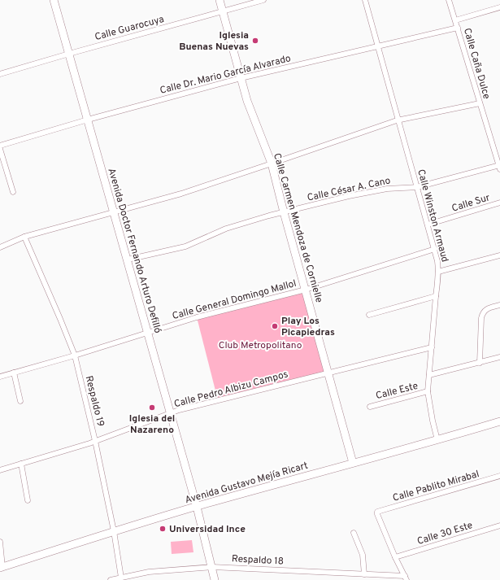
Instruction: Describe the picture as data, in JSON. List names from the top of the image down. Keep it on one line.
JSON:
{"streets":{"street":["Calle Guarocuya","Calle Caña Dulce","Calle Dr. Mario García Alvarado","Calle César A. Cano","Calle Sur","Calle Winston Armaud","Calle Carmen Mendoza de Cornielle","Avenida Doctor Fernando Arturo Defilló","Calle General Domingo Mallol","Calle Pedro Albizu Campos","Calle Este","Respaldo 19","Avenida Gustavo Mejía Ricart","Calle Pablito Mirabal","Calle 30 Este","Respaldo 18"]},"crossings":[["Calle Guarocuya","Calle Carmen Mendoza de Cornielle"],["Calle Guarocuya","Avenida Doctor Fernando Arturo Defilló"],["Calle Caña Dulce","Calle Dr. Mario García Alvarado"],["Calle Caña Dulce","Calle César A. Cano"],["Calle Dr. Mario García Alvarado","Calle Winston Armaud"],["Calle Dr. Mario García Alvarado","Calle Carmen Mendoza de Cornielle"],["Calle Dr. Mario García Alvarado","Avenida Doctor Fernando Arturo Defilló"],["Calle César A. Cano","Calle Winston Armaud"],["Calle César A. Cano","Calle Carmen Mendoza de Cornielle"],["Calle César A. Cano","Avenida Doctor Fernando Arturo Defilló"],["Calle Sur","Calle Winston Armaud"],["Calle Winston Armaud","Calle General Domingo Mallol"],["Calle Winston Armaud","Calle Pedro Albizu Campos"],["Calle Winston Armaud","Calle Este"],["Calle Winston Armaud","Avenida Gustavo Mejía Ricart"],["Calle Carmen Mendoza de Cornielle","Calle General Domingo Mallol"],["Calle Carmen Mendoza de Cornielle","Calle Pedro Albizu Campos"],["Calle Carmen Mendoza de Cornielle","Avenida Gustavo Mejía Ricart"],["Avenida Doctor Fernando Arturo Defilló","Calle General Domingo Mallol"],["Avenida Doctor Fernando Arturo Defilló","Calle Pedro Albizu Campos"],["Avenida Doctor Fernando Arturo Defilló","Avenida Gustavo Mejía Ricart"],["Avenida Doctor Fernando Arturo Defilló","Respaldo 18"],["Calle General Domingo Mallol","Respaldo 19"],["Calle Pedro Albizu Campos","Respaldo 19"],["Respaldo 19","Avenida Gustavo Mejía Ricart"],["Respaldo 19","Respaldo 18"],["Calle Pablito Mirabal","Calle 30 Este"]],"parks":["Club Metropolitano"],"places":["Iglesia Buenas Nuevas","Play Los Picapiedras","Iglesia del Nazareno","Universidad Ince"]}
